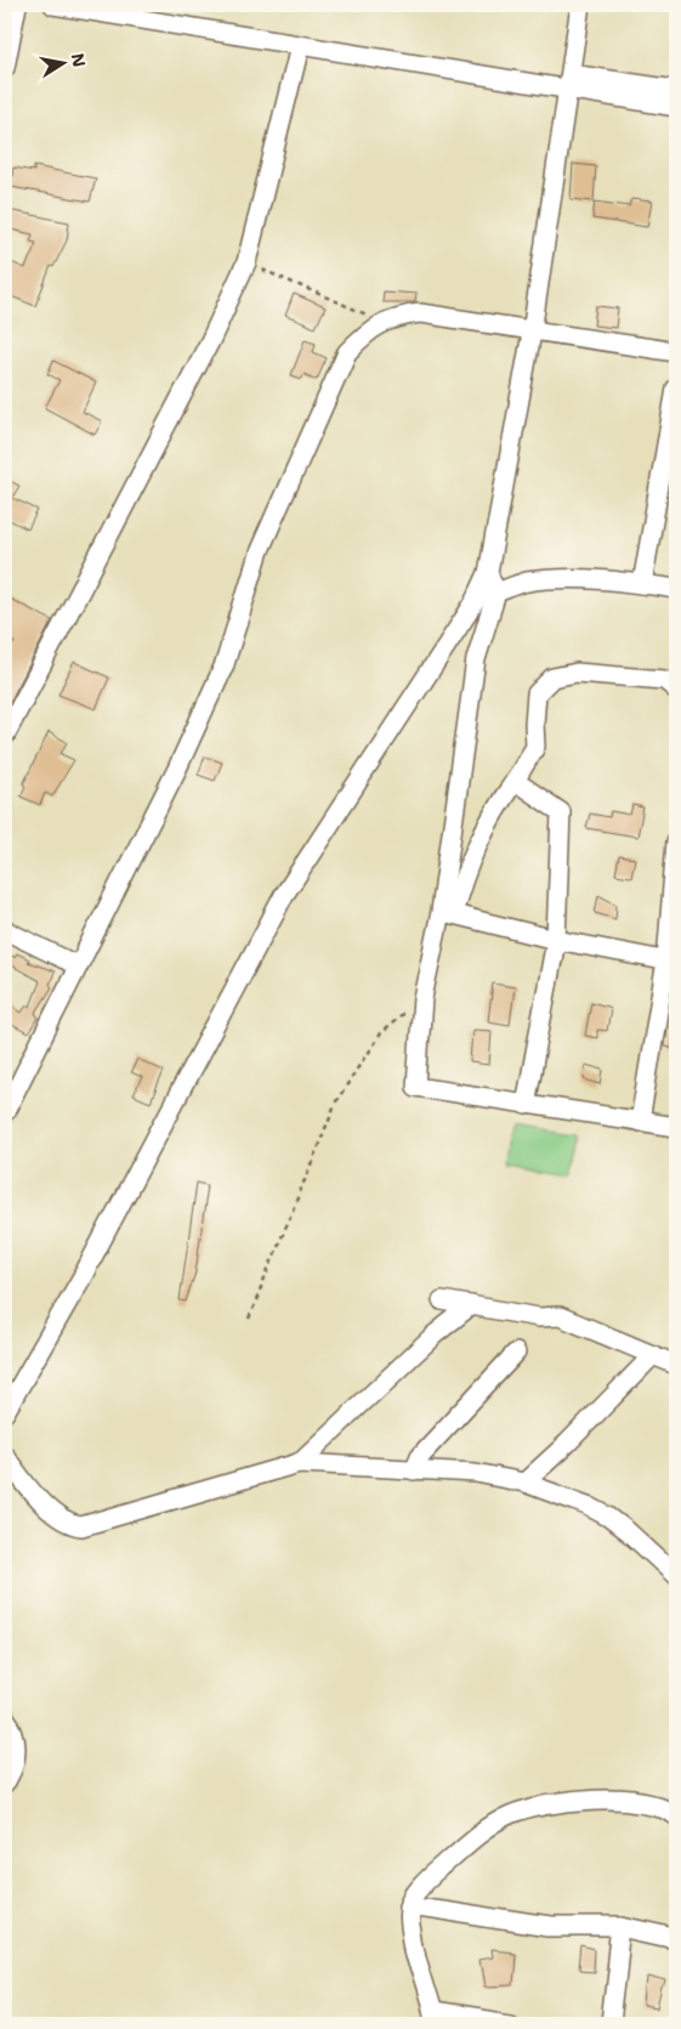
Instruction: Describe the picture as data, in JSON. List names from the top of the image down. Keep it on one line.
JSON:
{"north":"right"}
